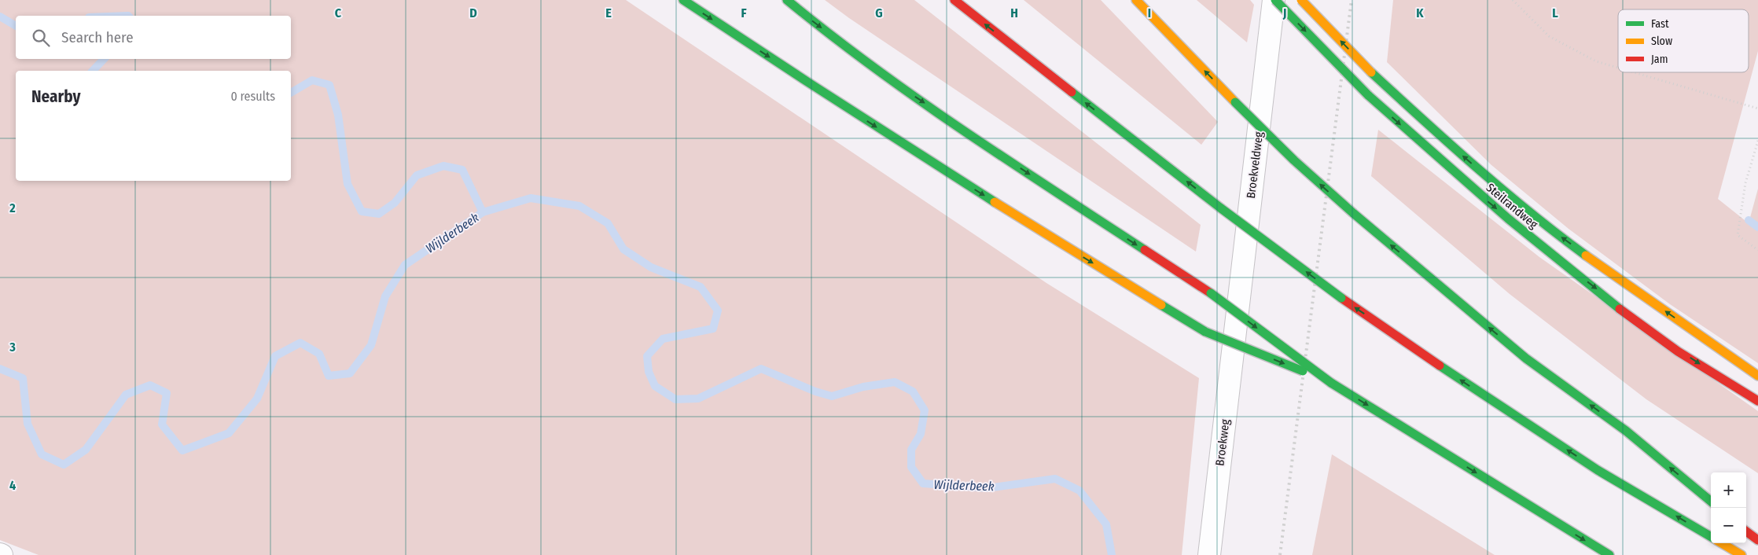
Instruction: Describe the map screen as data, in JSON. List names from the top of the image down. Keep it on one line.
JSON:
{"streets":{"main road":["Steilrandweg"],"street":["Broekveldweg","Broekweg"]},"crossings":[["Broekveldweg","Steilrandweg"],["Broekveldweg","Broekweg"]],"water":["Wijlderbeek"],"legend":["Fast","Slow","Jam"],"page":{"search":"Search here","heading":["Nearby","0 results"],"map_buttons":["+","−"]},"grid":{"columns":["C","D","E","F","G","H","I","J","K","L"],"rows":["2","3","4"]}}
